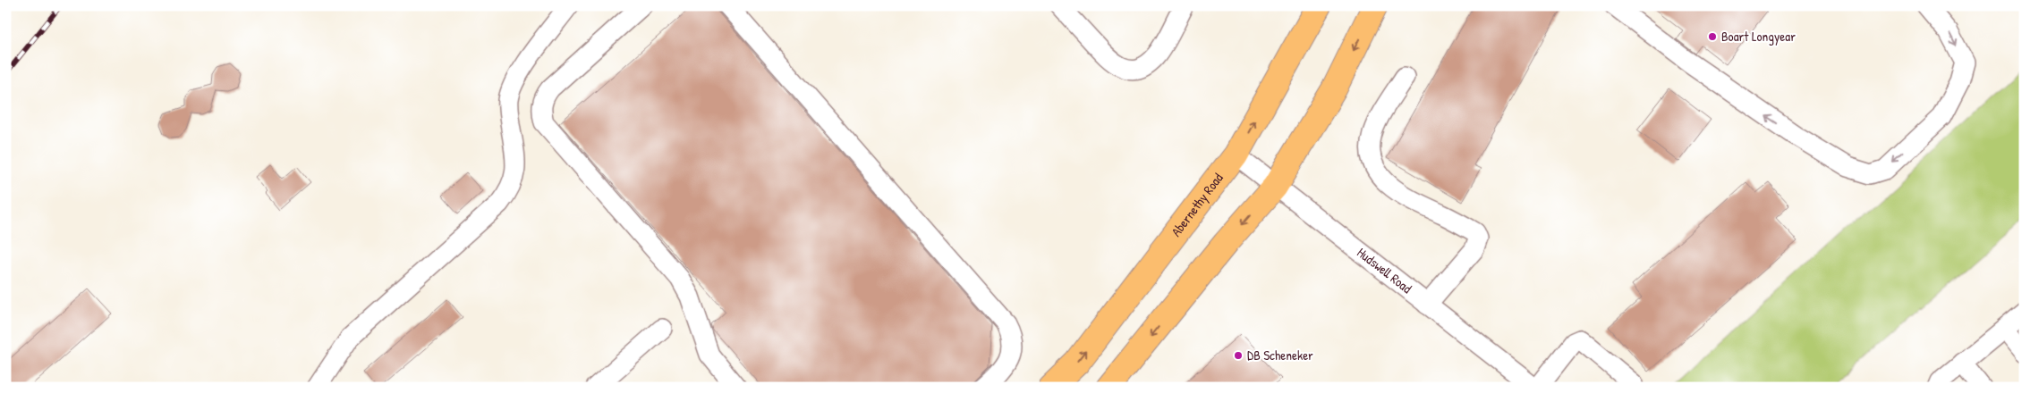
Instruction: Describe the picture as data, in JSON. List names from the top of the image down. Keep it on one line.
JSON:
{"streets":{"main road":["Abernethy Road"],"street":["Hudswell Road"]},"crossings":[["Abernethy Road","Hudswell Road"]],"places":["Boart Longyear","DB Scheneker"]}
